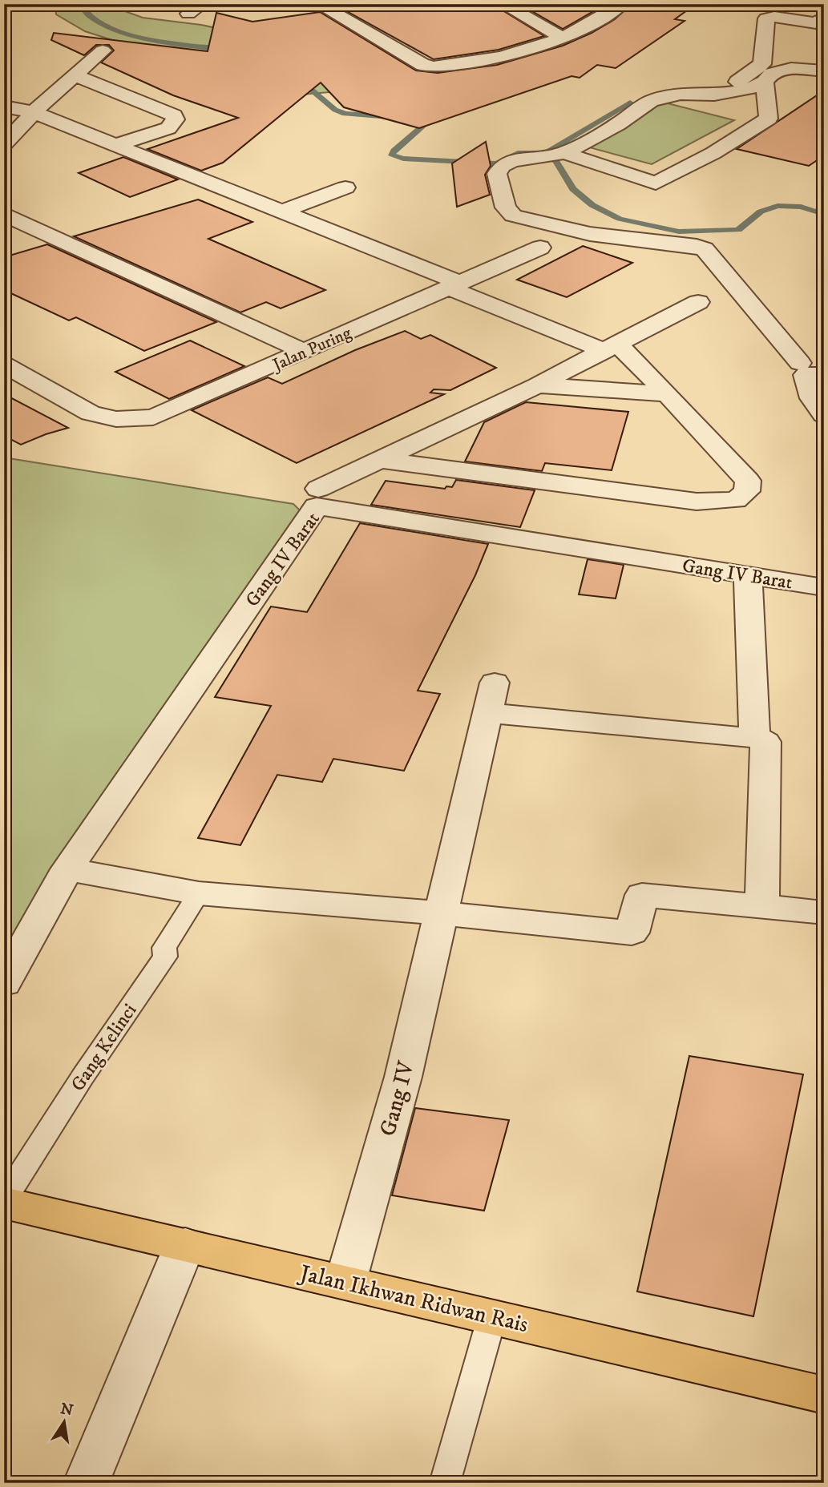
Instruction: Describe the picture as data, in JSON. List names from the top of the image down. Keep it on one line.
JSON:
{"streets":{"main road":["Jalan Ikhwan Ridwan Rais"],"street":["Jalan Puring","Gang IV Barat","Gang IV"],"lane":["Gang Kelinci"]},"crossings":[["Gang Kelinci","Jalan Ikhwan Ridwan Rais"],["Gang IV","Jalan Ikhwan Ridwan Rais"]],"north":"top"}
